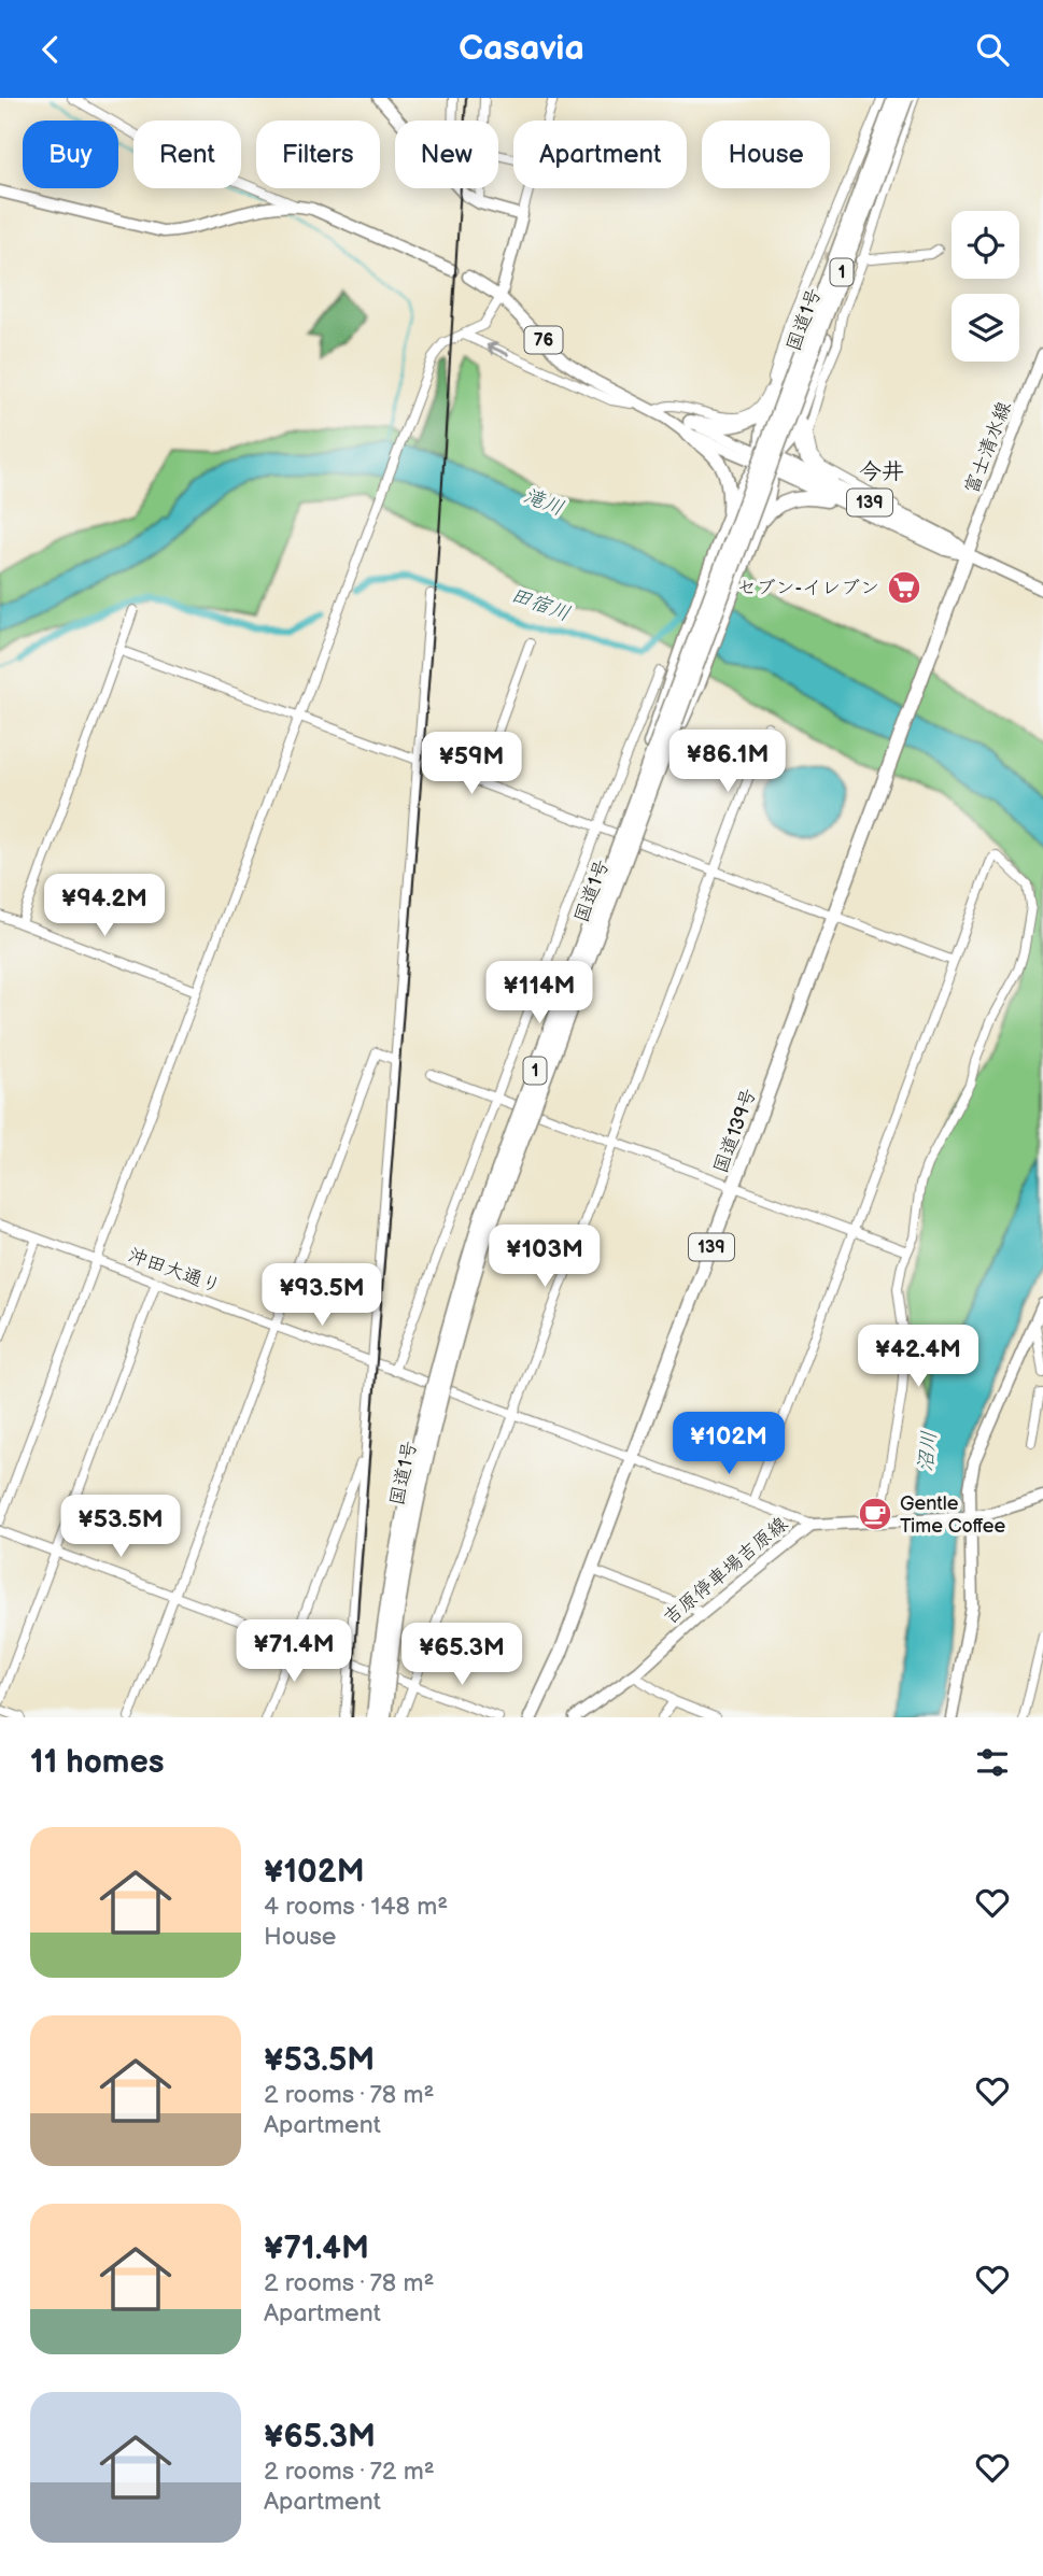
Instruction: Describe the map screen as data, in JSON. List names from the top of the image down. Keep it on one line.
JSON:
{"streets":{"highway":["1","国道1号","139","国道139号"],"main road":["76","富士清水線","吉原停車場吉原線"],"street":["沖田大通り"]},"crossings":[["1","国道1号"],["1","76"],["1","139"],["76","139"],["富士清水線","139"],["富士清水線","国道139号"],["139","国道139号"],["国道139号","沖田大通り"],["沖田大通り","吉原停車場吉原線"]],"districts":["今井"],"water":["滝川","田宿川","沼川"],"places":{"supermarket":["セブン-イレブン"],"cafe":["Gentle Time Coffee"]},"page":{"header":"Casavia","chip":["Buy","Rent","Filters","New","Apartment","House"],"price":["¥86.1M","¥59M","¥94.2M","¥114M","¥103M","¥93.5M","¥42.4M","¥102M","¥53.5M","¥71.4M","¥65.3M"],"heading":"11 homes","list":[{"name":"¥102M","note":"4 rooms · 148 m² · House"},{"name":"¥53.5M","note":"2 rooms · 78 m² · Apartment"},{"name":"¥71.4M","note":"2 rooms · 78 m² · Apartment"},{"name":"¥65.3M","note":"2 rooms · 72 m² · Apartment"}]}}
